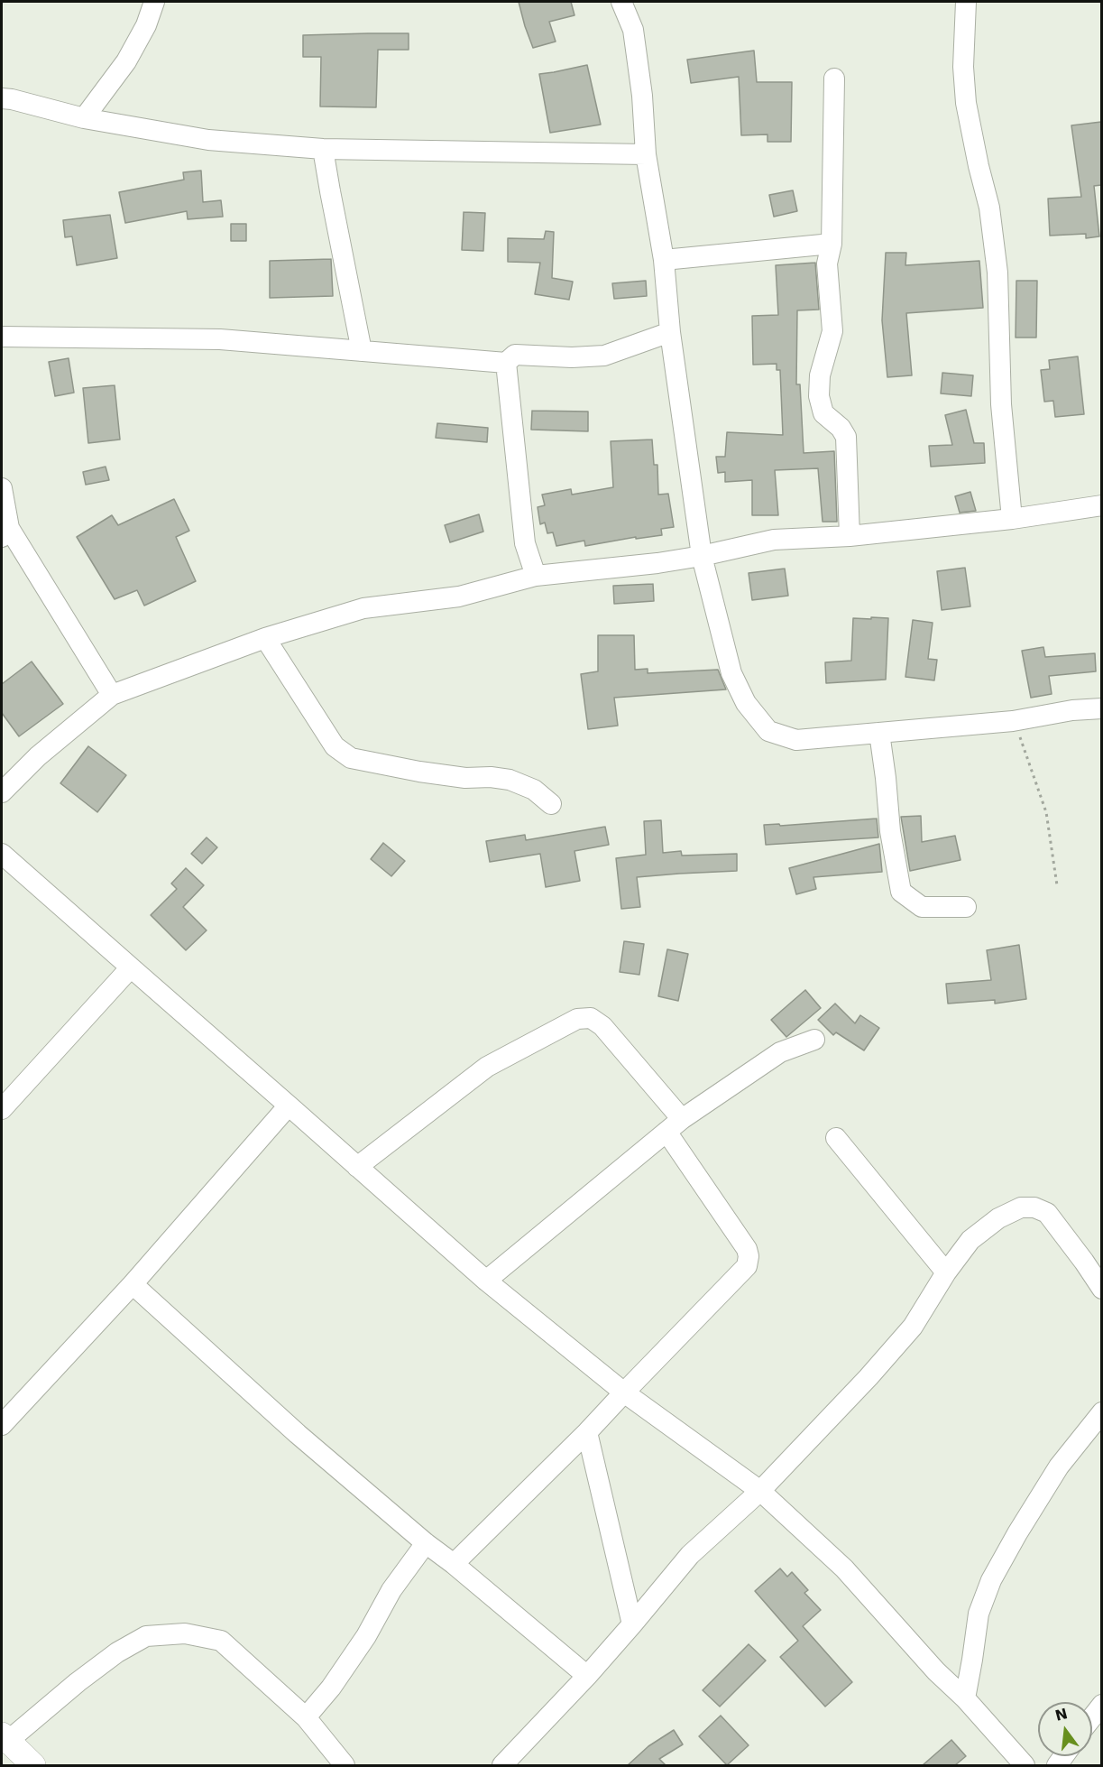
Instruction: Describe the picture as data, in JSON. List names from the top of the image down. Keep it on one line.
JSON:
{"north":"top"}
